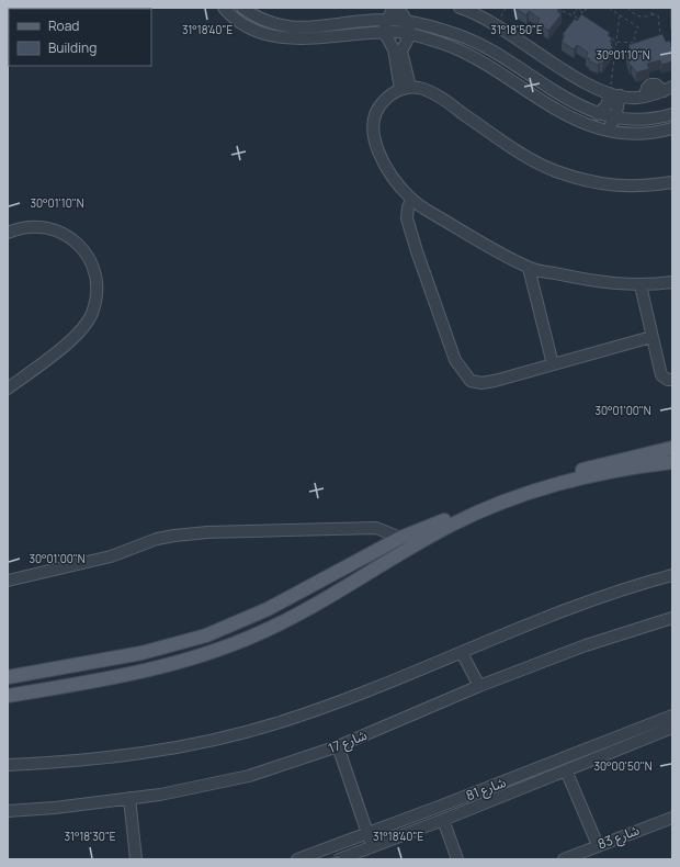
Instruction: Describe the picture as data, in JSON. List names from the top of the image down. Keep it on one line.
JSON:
{"streets":{"street":["شارع 17","شارع 81","شارع 83"]},"legend":["Road","Building"],"coordinates":["31°18'40\"E","31°18'50\"E","30°01'10\"N","30°01'00\"N","30°00'50\"N","31°18'30\"E"]}
